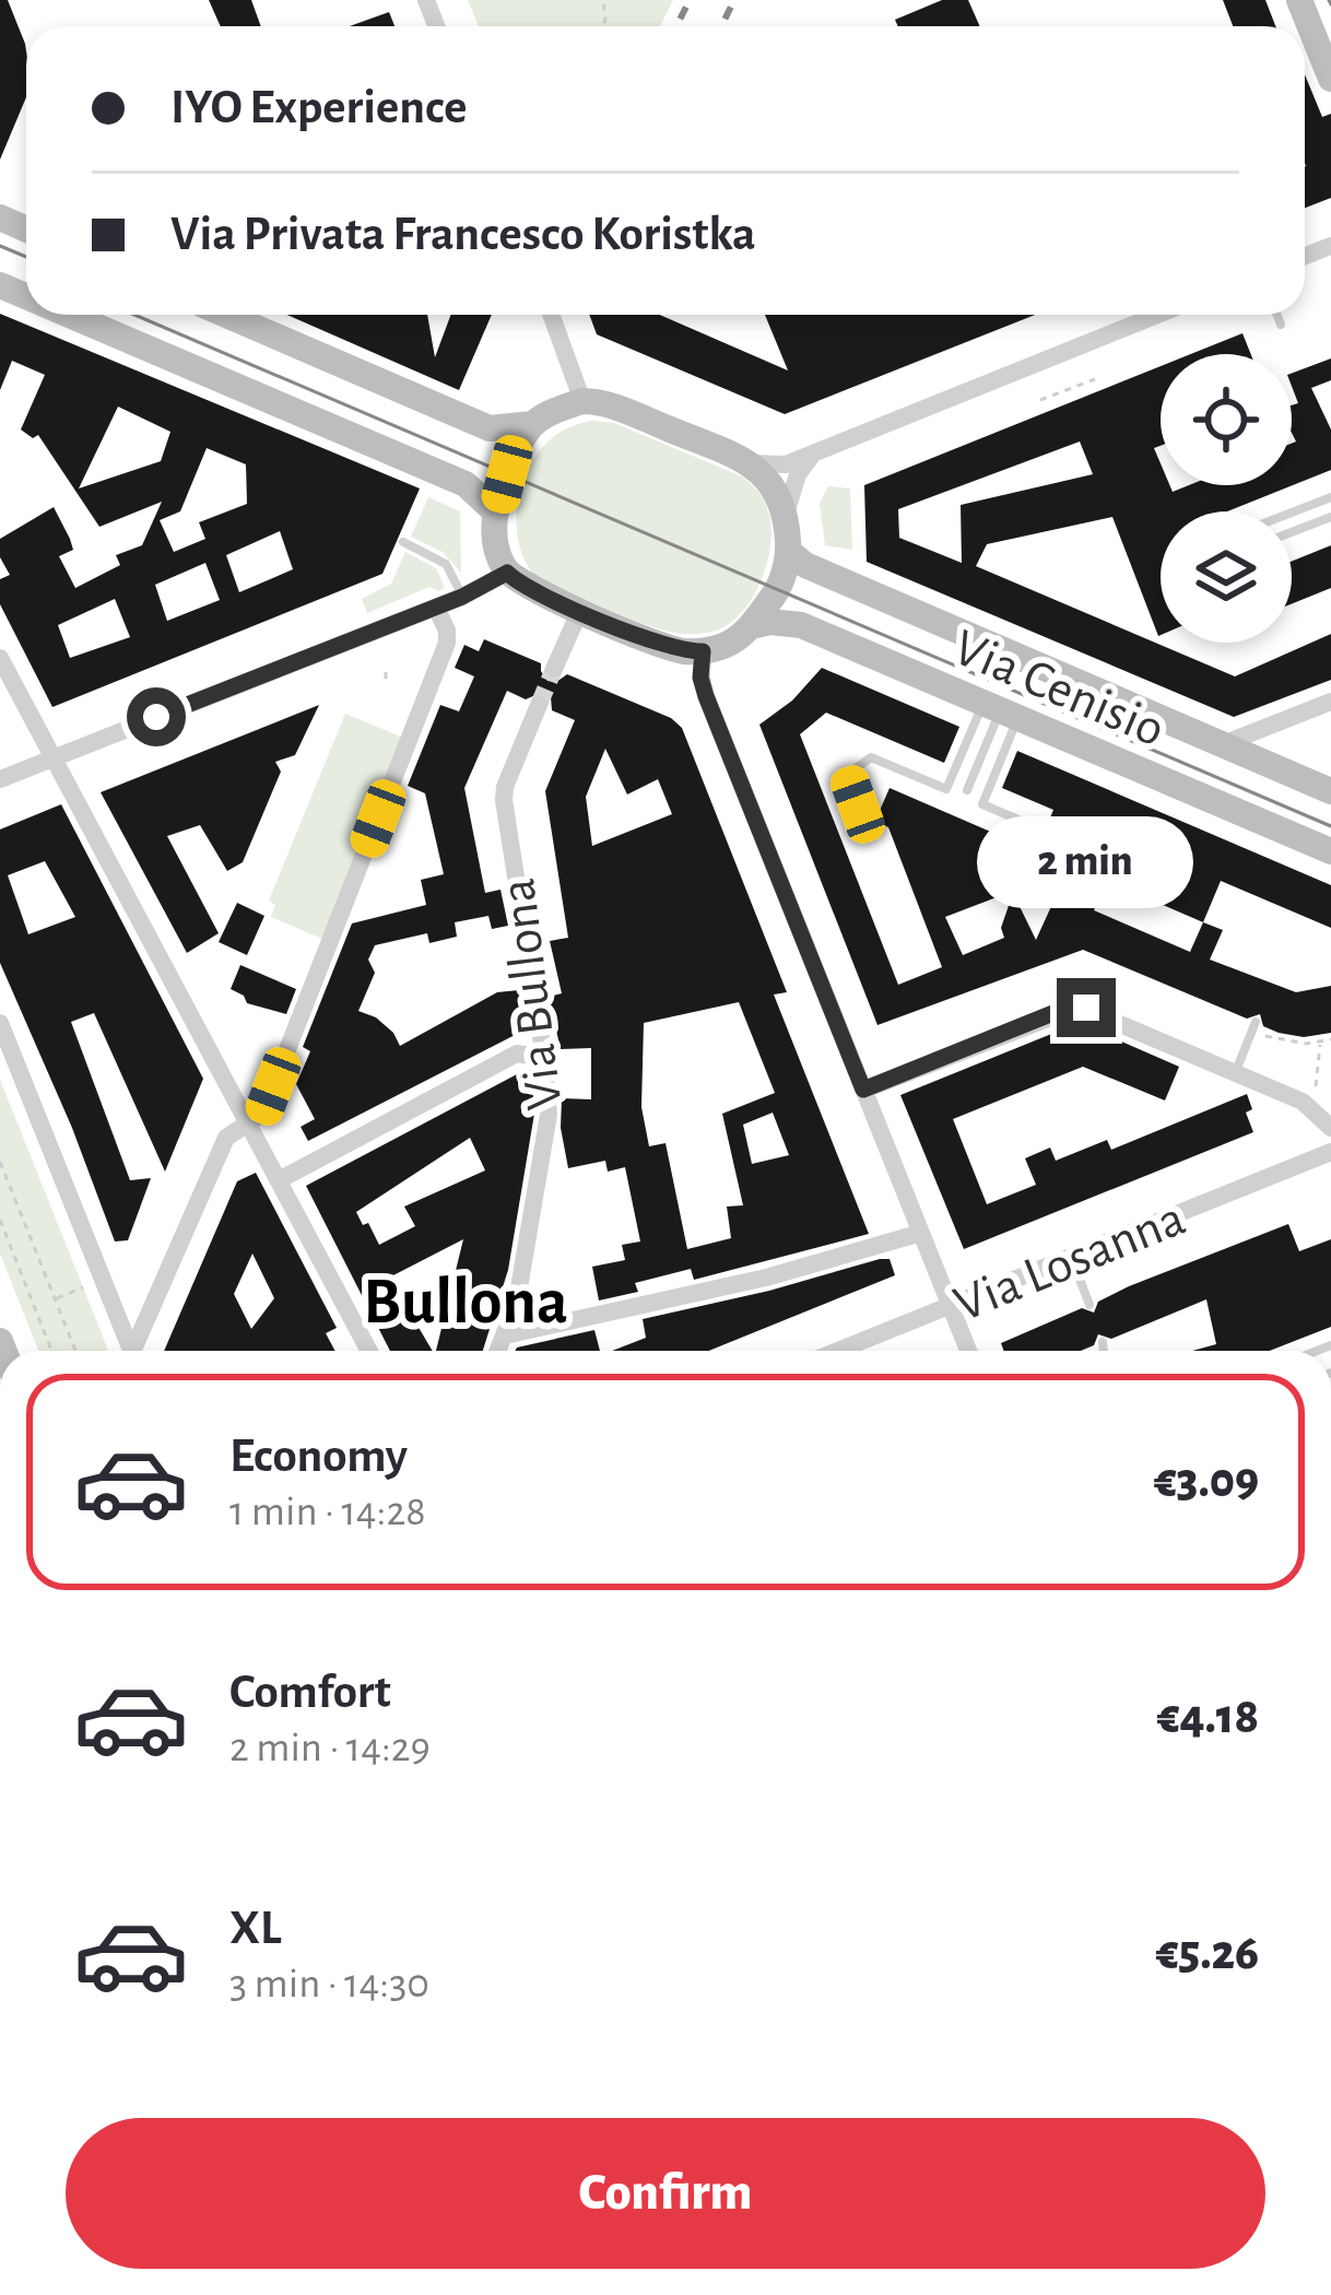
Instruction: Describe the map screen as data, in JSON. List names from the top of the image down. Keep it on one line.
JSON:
{"streets":{"main road":["Via Cenisio"],"street":["Via Bullona","Via Losanna"]},"districts":["Bullona"],"page":{"banner":["IYO Experience","Via Privata Francesco Koristka"],"bubble":"2 min","list":[{"name":"Economy","note":"1 min · 14:28","value":"€3.09"},{"name":"Comfort","note":"2 min · 14:29","value":"€4.18"},{"name":"XL","note":"3 min · 14:30","value":"€5.26"}],"buttons":"Confirm"}}
